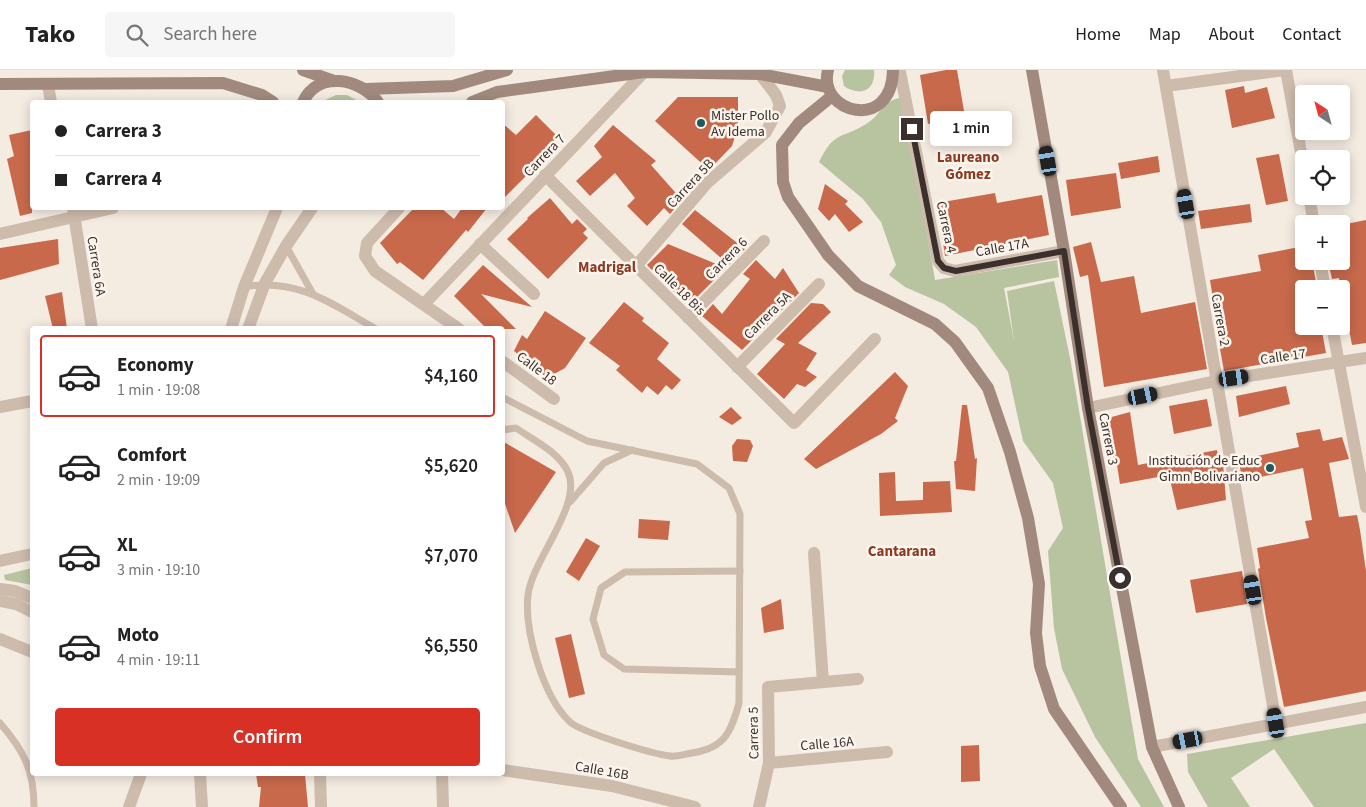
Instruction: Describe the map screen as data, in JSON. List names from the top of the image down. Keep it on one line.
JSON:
{"streets":{"street":["Carrera 7","Carrera 5B","Carrera 4","Calle 17A","Carrera 6","Carrera 6A","Calle 18 Bis","Carrera 5A","Carrera 2","Calle 17","Calle 18","Carrera 3","Carrera 5","Calle 16A","Calle 16B"]},"crossings":[["Carrera 7","Calle 18 Bis"],["Carrera 5B","Calle 18 Bis"],["Carrera 4","Calle 17A"],["Calle 17A","Carrera 3"],["Carrera 6","Calle 18 Bis"],["Calle 18 Bis","Carrera 5A"],["Carrera 2","Calle 17"],["Calle 17","Carrera 3"],["Carrera 5","Calle 16A"]],"districts":["Laureano Gómez","Madrigal","Cantarana"],"places":["Mister Pollo Av Idema","Institución de Educ Gimn Bolivariano"],"north":"top left","page":{"header":"Tako","search":"Search here","nav":["Home","Map","About","Contact"],"map_buttons":["+","−"],"banner":["Carrera 3","Carrera 4"],"bubble":"1 min","list":[{"name":"Economy","note":"1 min · 19:08","value":"$4,160"},{"name":"Comfort","note":"2 min · 19:09","value":"$5,620"},{"name":"XL","note":"3 min · 19:10","value":"$7,070"},{"name":"Moto","note":"4 min · 19:11","value":"$6,550"}],"buttons":"Confirm"}}
